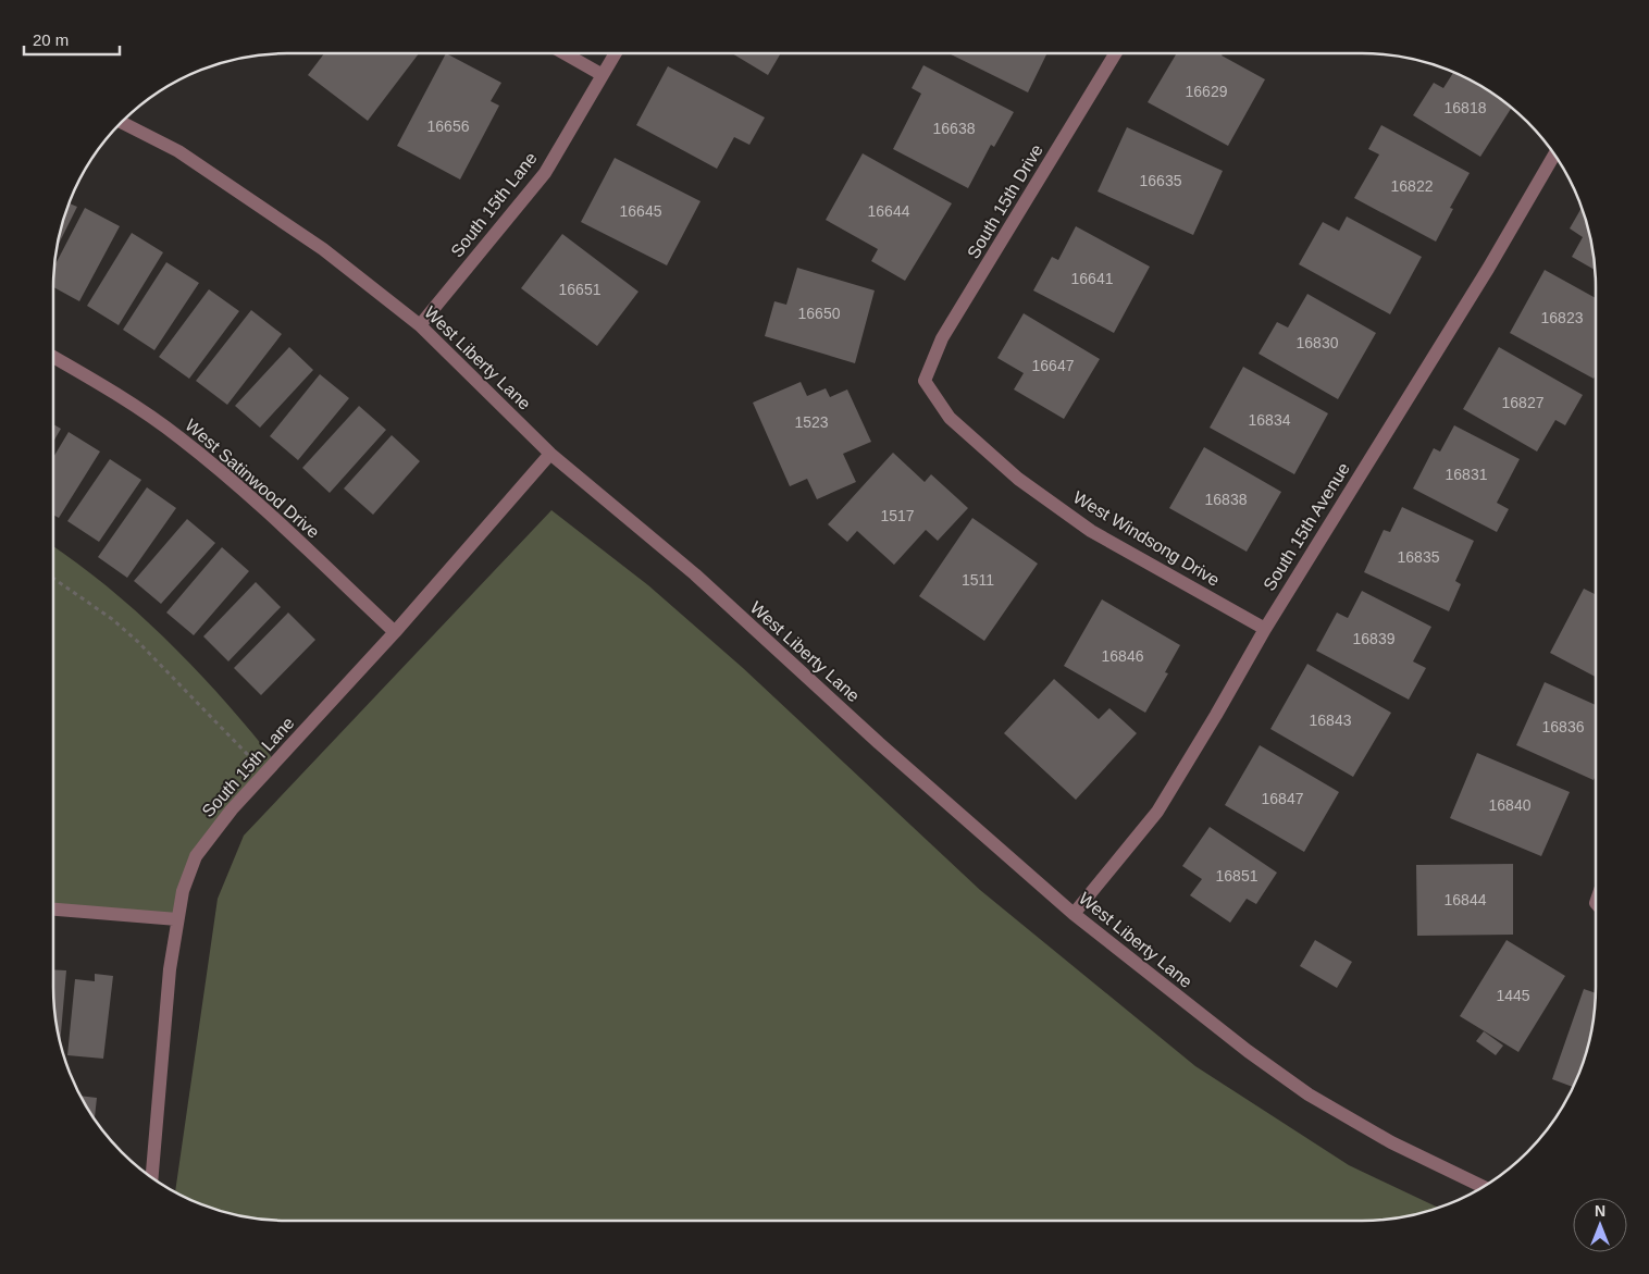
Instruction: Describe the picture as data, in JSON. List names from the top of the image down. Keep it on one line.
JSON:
{"streets":{"street":["South 15th Drive","South 15th Lane","West Liberty Lane","West Satinwood Drive","South 15th Avenue","West Windsong Drive"]},"crossings":[["South 15th Drive","West Windsong Drive"],["South 15th Lane","West Liberty Lane"],["South 15th Lane","West Satinwood Drive"],["West Liberty Lane","South 15th Avenue"],["South 15th Avenue","West Windsong Drive"]],"house_numbers":["16629","16818","16656","16638","16635","16822","16645","16644","16641","16651","16650","16823","16830","16647","16827","16834","1523","16831","16838","1517","16835","1511","16839","16846","16843","16836","16847","16840","16851","16844","1445"],"scale_bar":"20 m","north":"top"}
